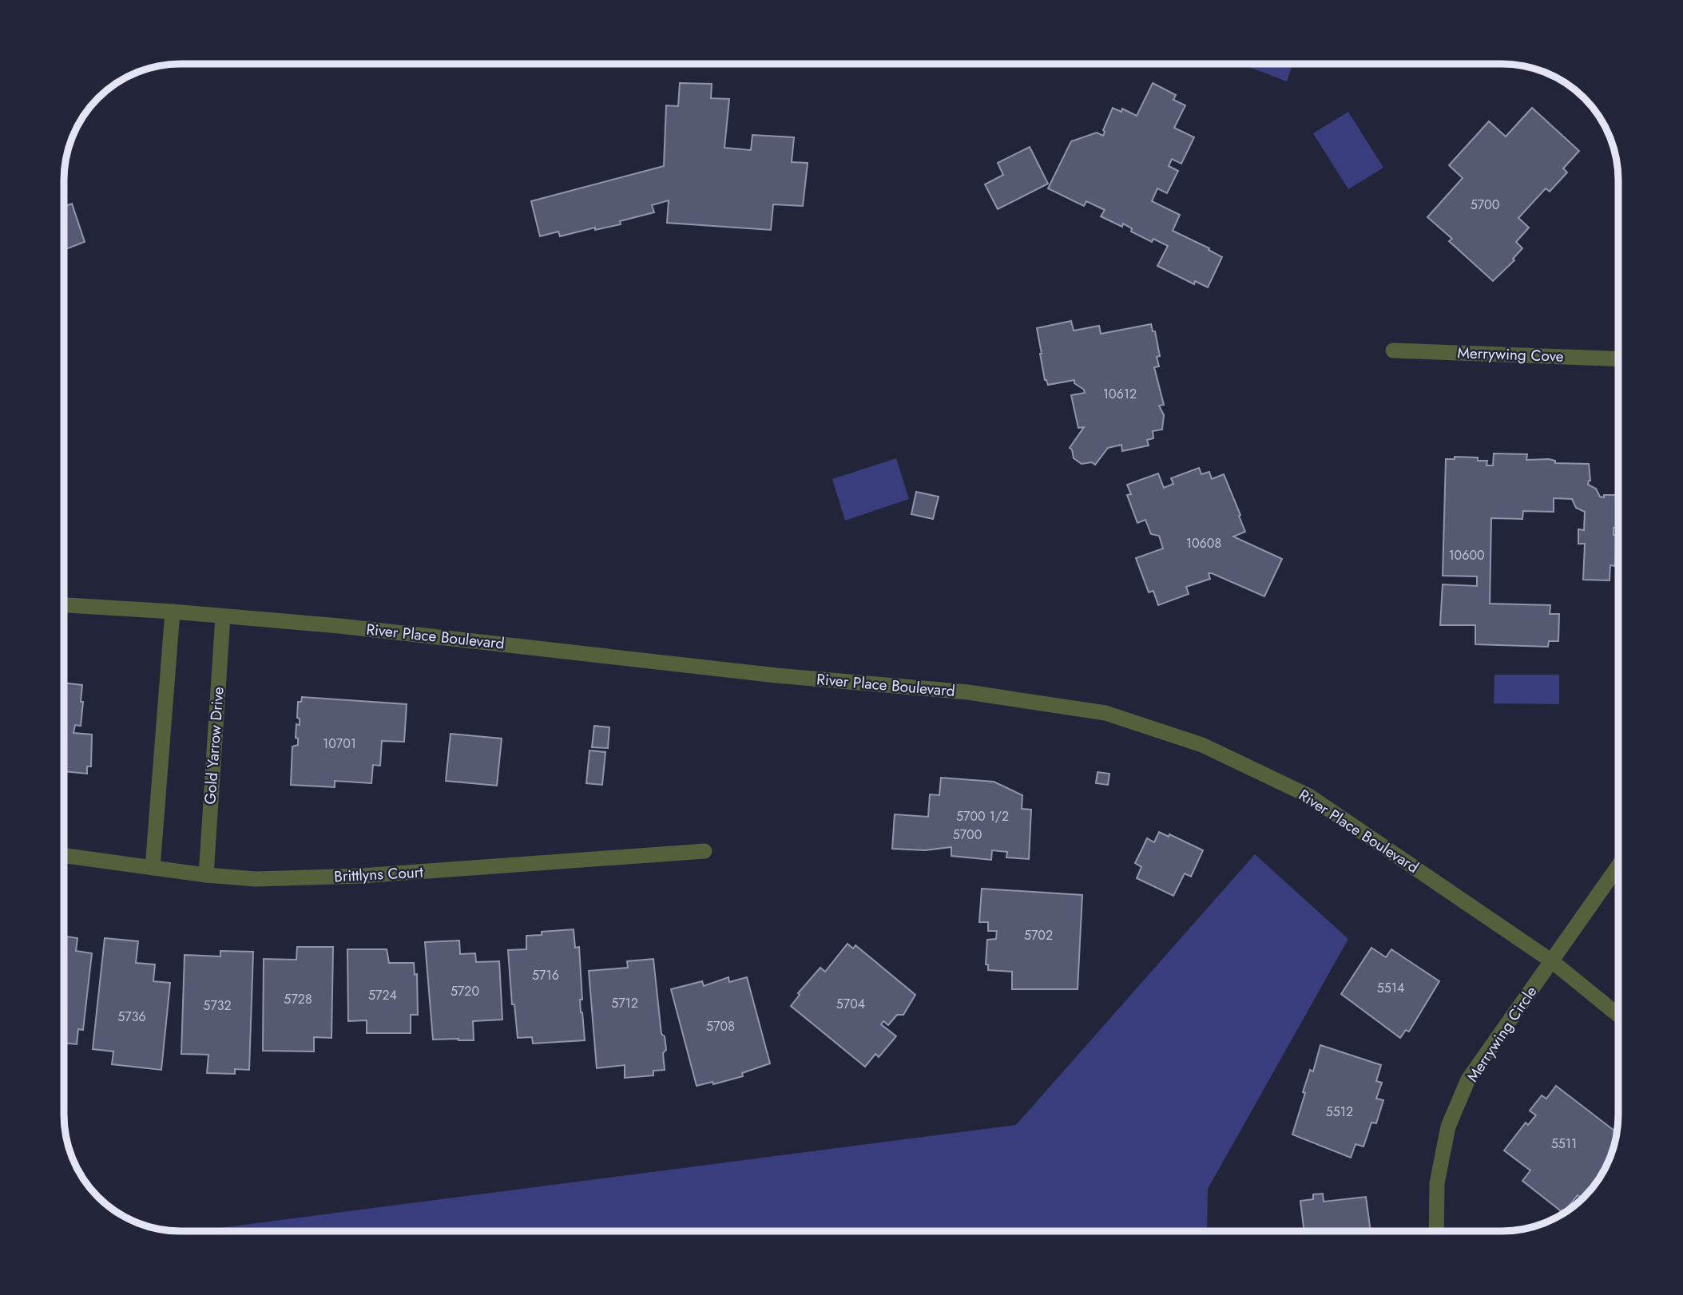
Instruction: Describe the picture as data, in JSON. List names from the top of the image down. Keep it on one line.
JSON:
{"streets":{"street":["Merrywing Cove","River Place Boulevard","Gold Yarrow Drive","Brittlyns Court","Merrywing Circle"]},"crossings":[["River Place Boulevard","Gold Yarrow Drive"],["River Place Boulevard","Merrywing Circle"],["Gold Yarrow Drive","Brittlyns Court"]],"house_numbers":["5700","10612","10608","10600","10701","5700 1/2","5700","5702","5716","5514","5720","5724","5728","5712","5704","5732","5736","5708","5512","5511"]}
